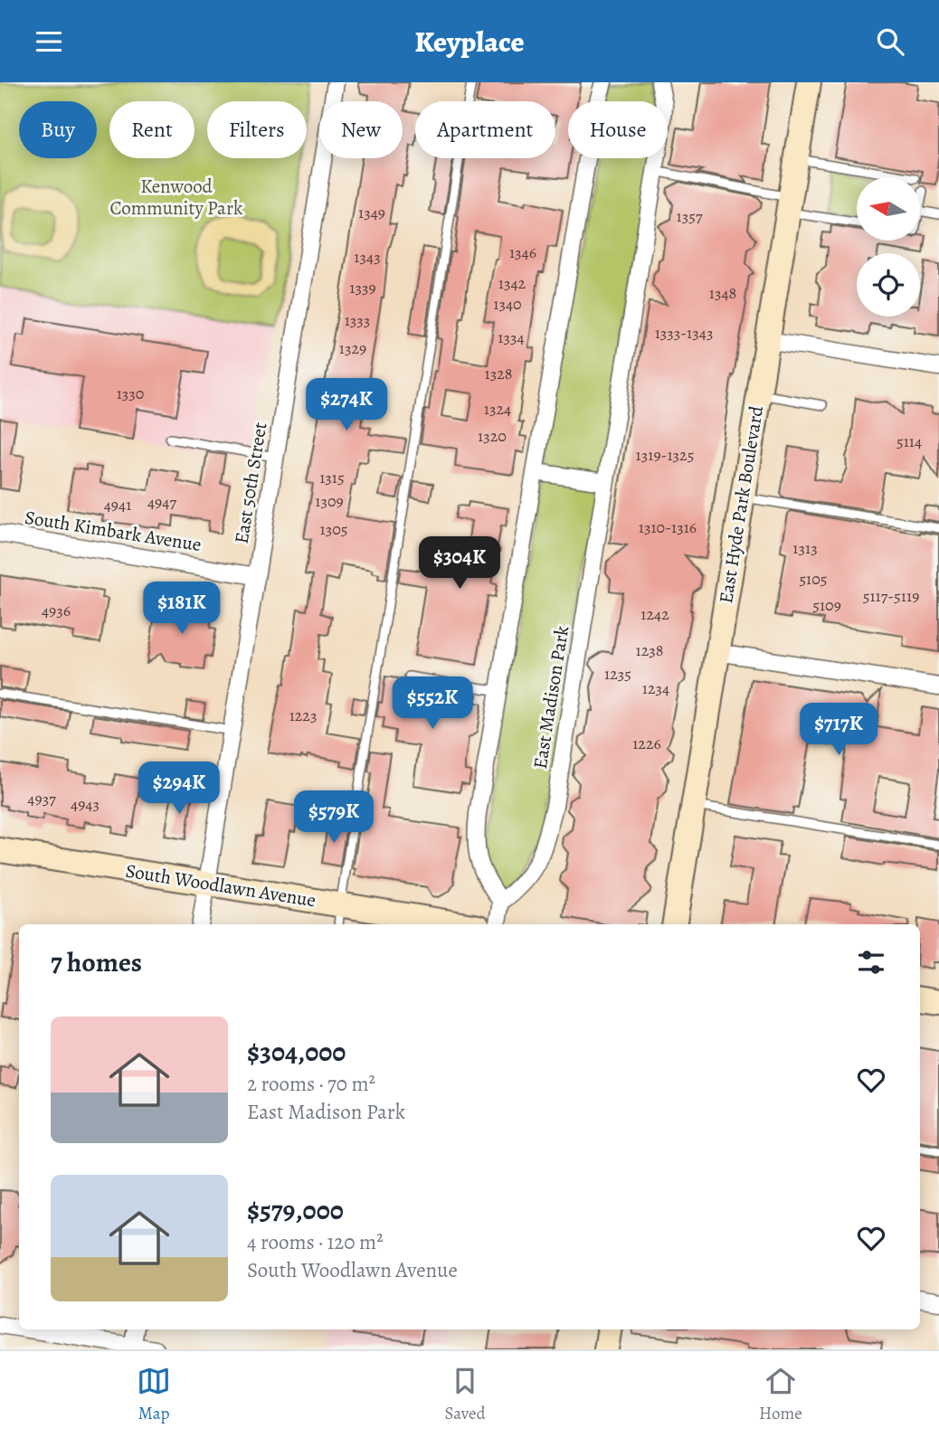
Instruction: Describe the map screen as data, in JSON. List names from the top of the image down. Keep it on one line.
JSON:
{"streets":{"main road":["East Hyde Park Boulevard","South Woodlawn Avenue"],"street":["East 50th Street","South Kimbark Avenue","East Madison Park"]},"crossings":[["East 50th Street","South Kimbark Avenue"],["East 50th Street","South Woodlawn Avenue"]],"parks":["Kenwood Community Park"],"house_numbers":["1349","1357","1346","1343","1342","1339","1348","1340","1333","1333-1343","1334","1329","1328","1330","1324","1320","5114","1319-1325","1315","1309","4947","4941","1310-1316","1305","1313","5105","5117-5119","5109","4936","1242","1238","1235","1234","1223","1226","4937","4943"],"north":"left","page":{"header":"Keyplace","chip":["Buy","Rent","Filters","New","Apartment","House"],"price":["$274K","$304K","$181K","$552K","$717K","$294K","$579K"],"heading":"7 homes","list":[{"name":"$304,000","note":"2 rooms · 70 m² · East Madison Park"},{"name":"$579,000","note":"4 rooms · 120 m² · South Woodlawn Avenue"}],"tabs":["Map","Saved","Home"]}}
